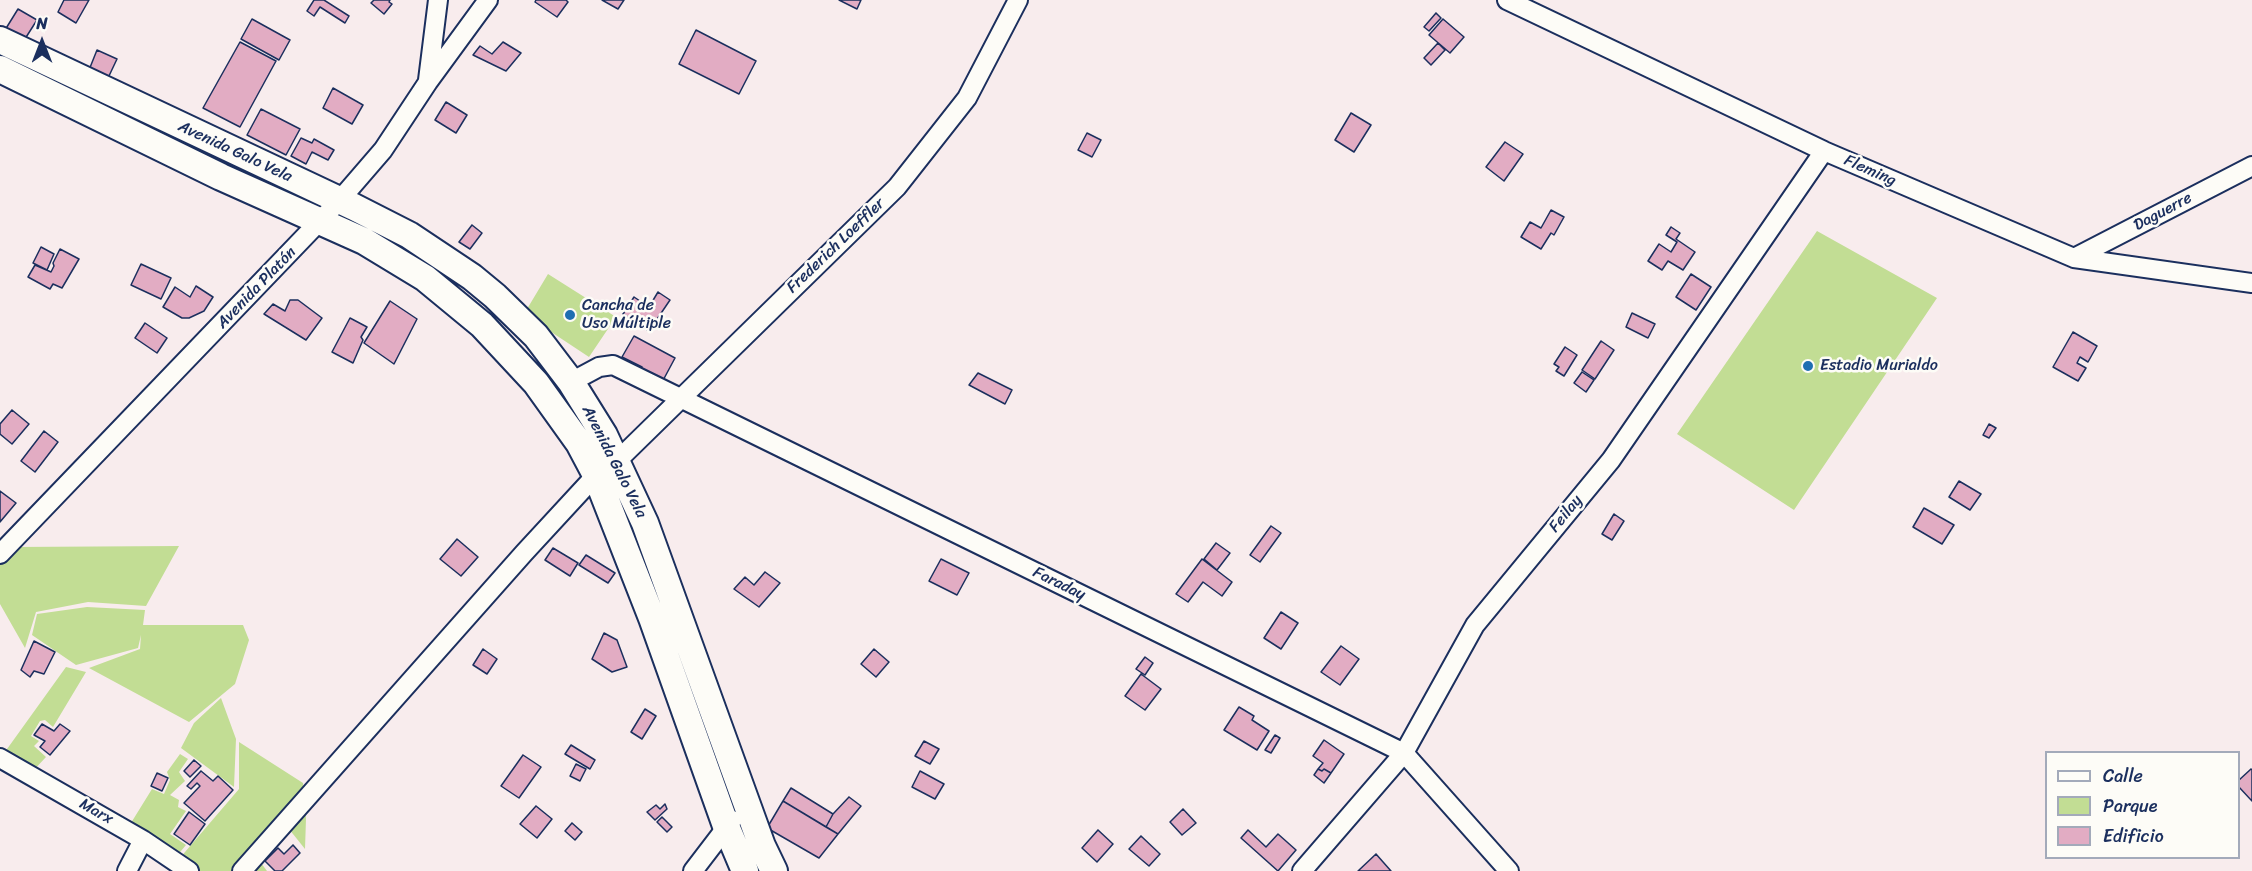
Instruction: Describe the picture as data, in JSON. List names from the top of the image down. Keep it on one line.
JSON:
{"streets":{"main road":["Avenida Galo Vela"],"street":["Fleming","Daguerre","Frederich Loeffler","Avenida Platón","Feilay","Faraday","Marx"]},"crossings":[["Avenida Galo Vela","Frederich Loeffler"],["Avenida Galo Vela","Avenida Platón"],["Avenida Galo Vela","Faraday"],["Fleming","Daguerre"],["Fleming","Feilay"],["Frederich Loeffler","Faraday"],["Feilay","Faraday"]],"places":["Cancha de Uso Múltiple","Estadio Murialdo"],"legend":["Calle","Parque","Edificio"],"north":"top"}
